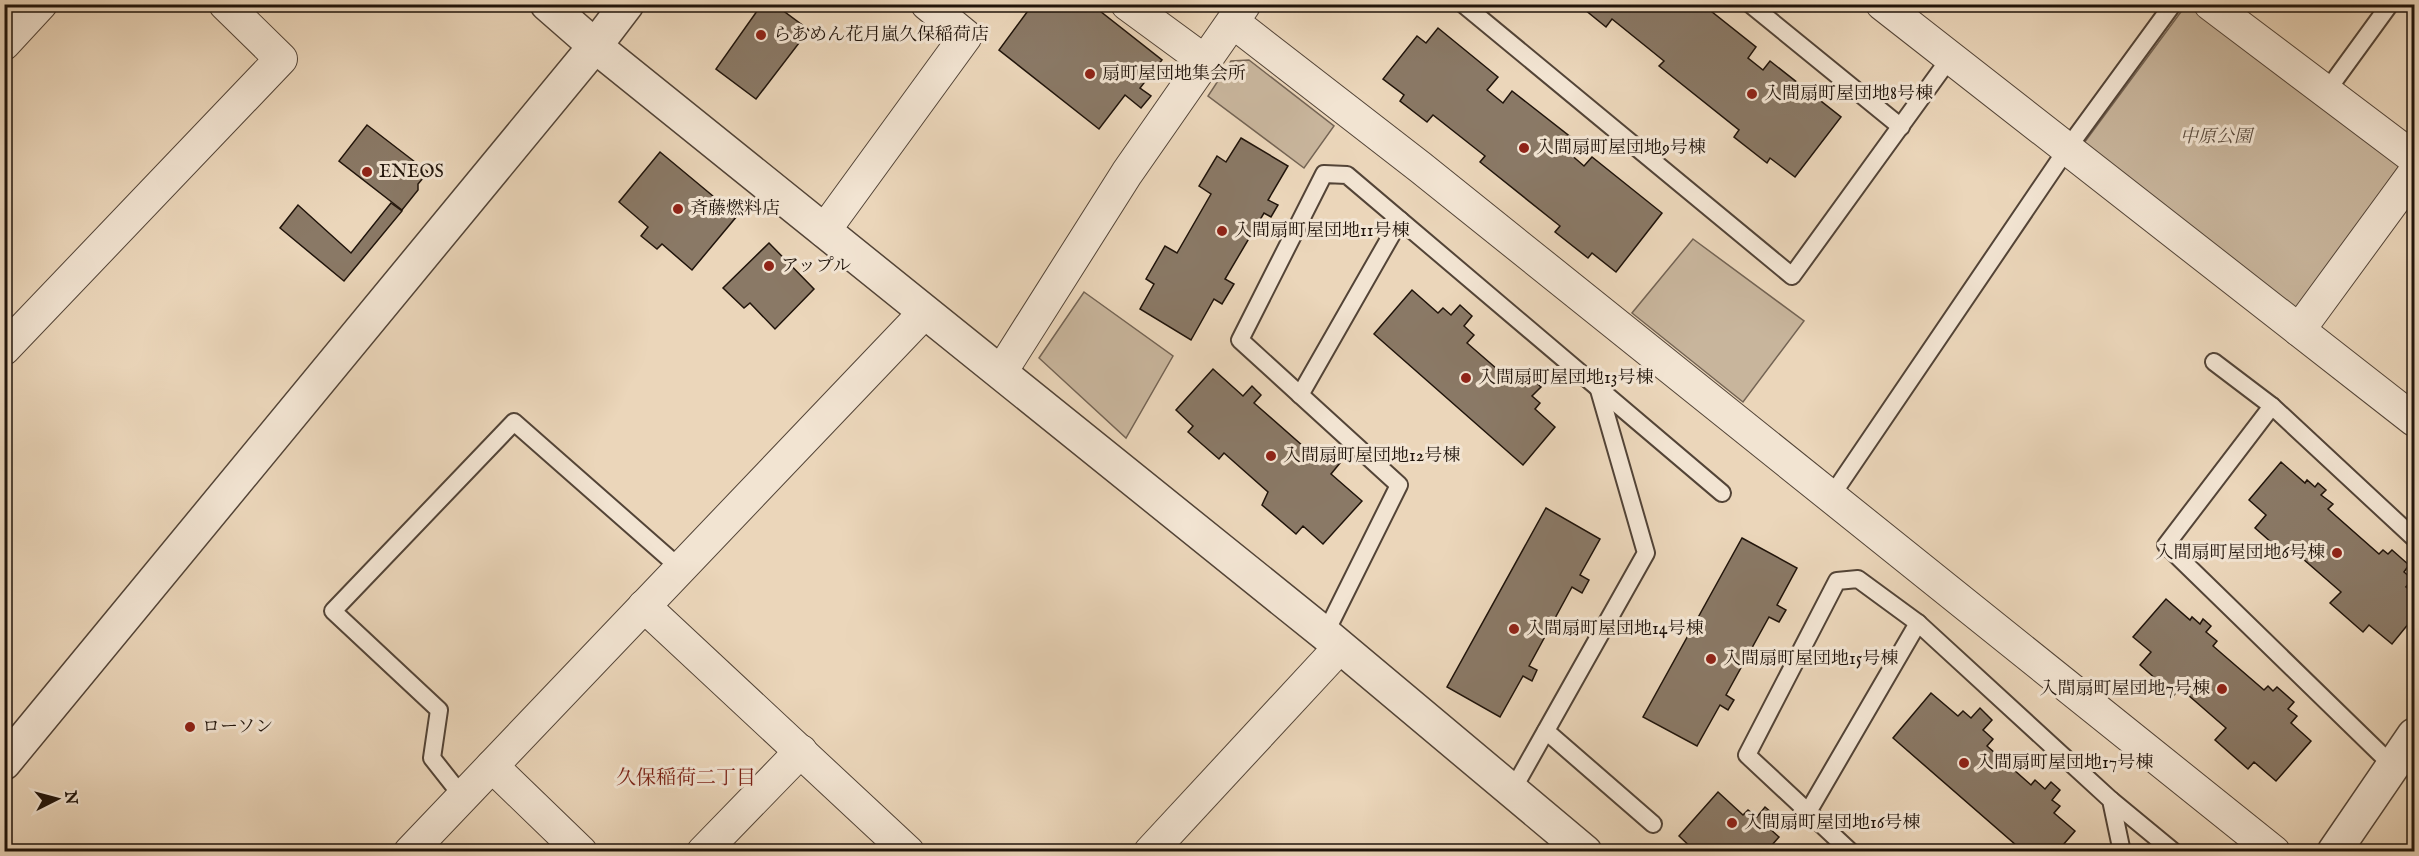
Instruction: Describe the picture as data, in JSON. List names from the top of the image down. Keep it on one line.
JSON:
{"districts":["久保稲荷二丁目"],"parks":["中原公園"],"places":["らあめん花月嵐久保稲荷店","扇町屋団地集会所","入間扇町屋団地8号棟","入間扇町屋団地9号棟","ENEOS","斉藤燃料店","入間扇町屋団地11号棟","アップル","入間扇町屋団地13号棟","入間扇町屋団地12号棟","入間扇町屋団地6号棟","入間扇町屋団地14号棟","入間扇町屋団地15号棟","入間扇町屋団地7号棟","ローソン","入間扇町屋団地17号棟","入間扇町屋団地16号棟"],"north":"right"}
